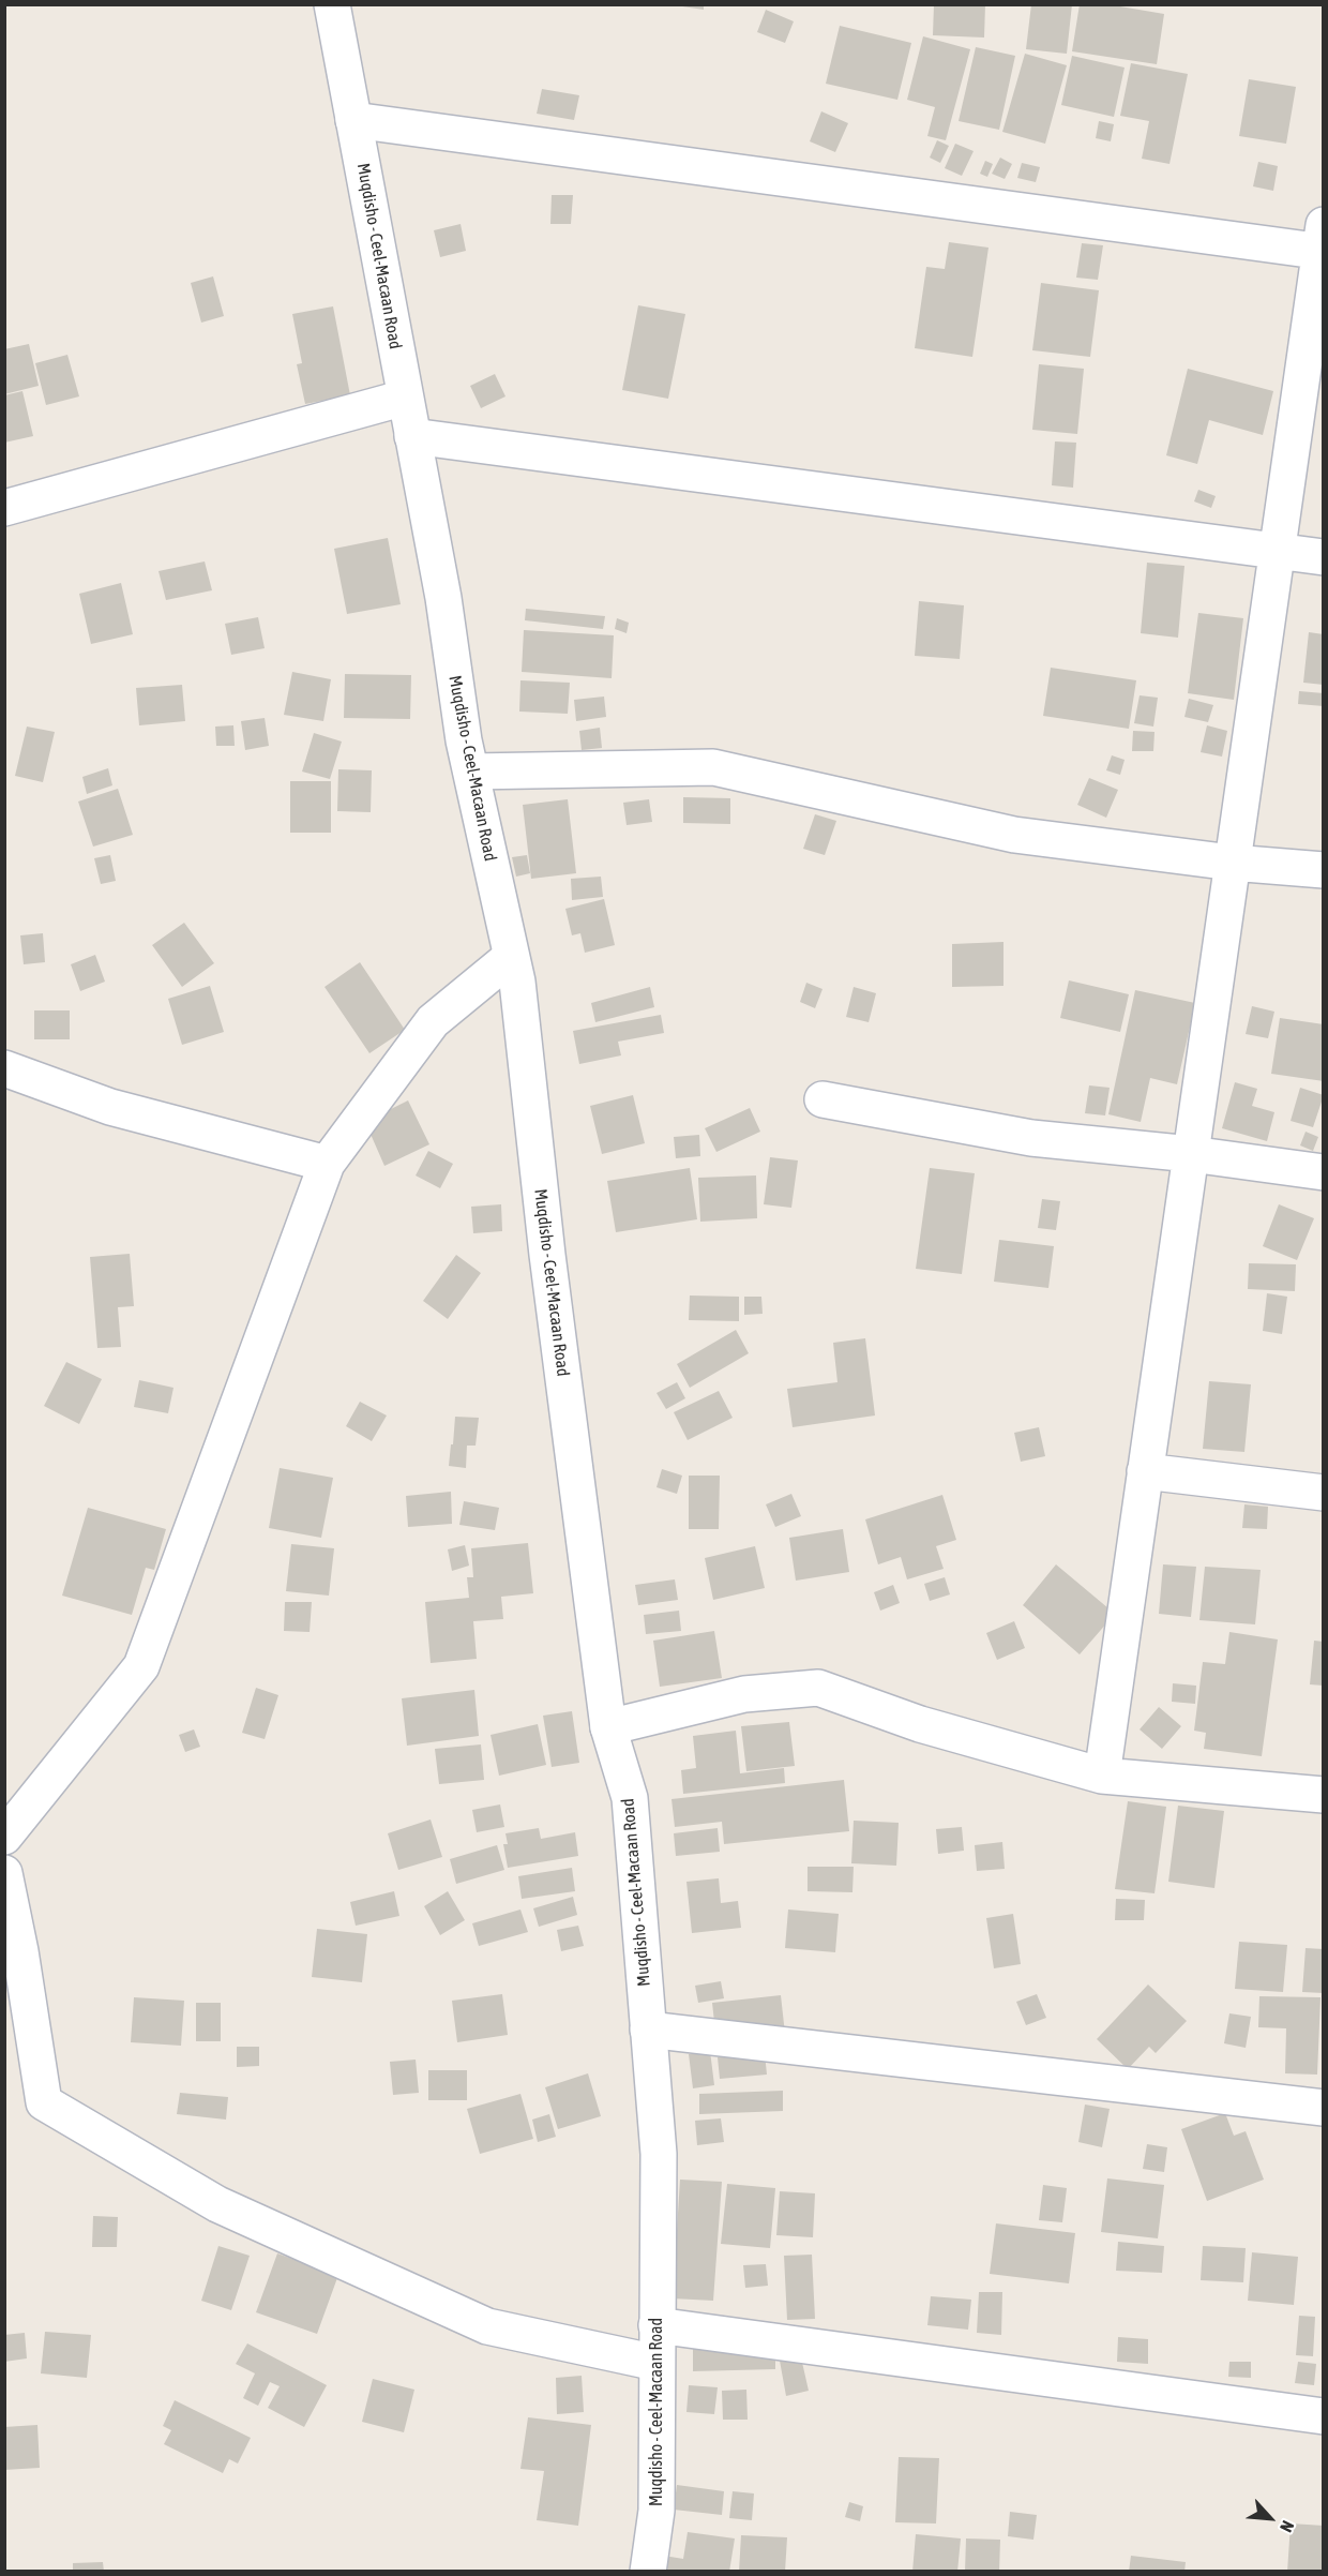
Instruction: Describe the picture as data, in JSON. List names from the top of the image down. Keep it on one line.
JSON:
{"streets":{"street":["Muqdisho - Ceel-Macaan Road"]},"north":"bottom right"}
